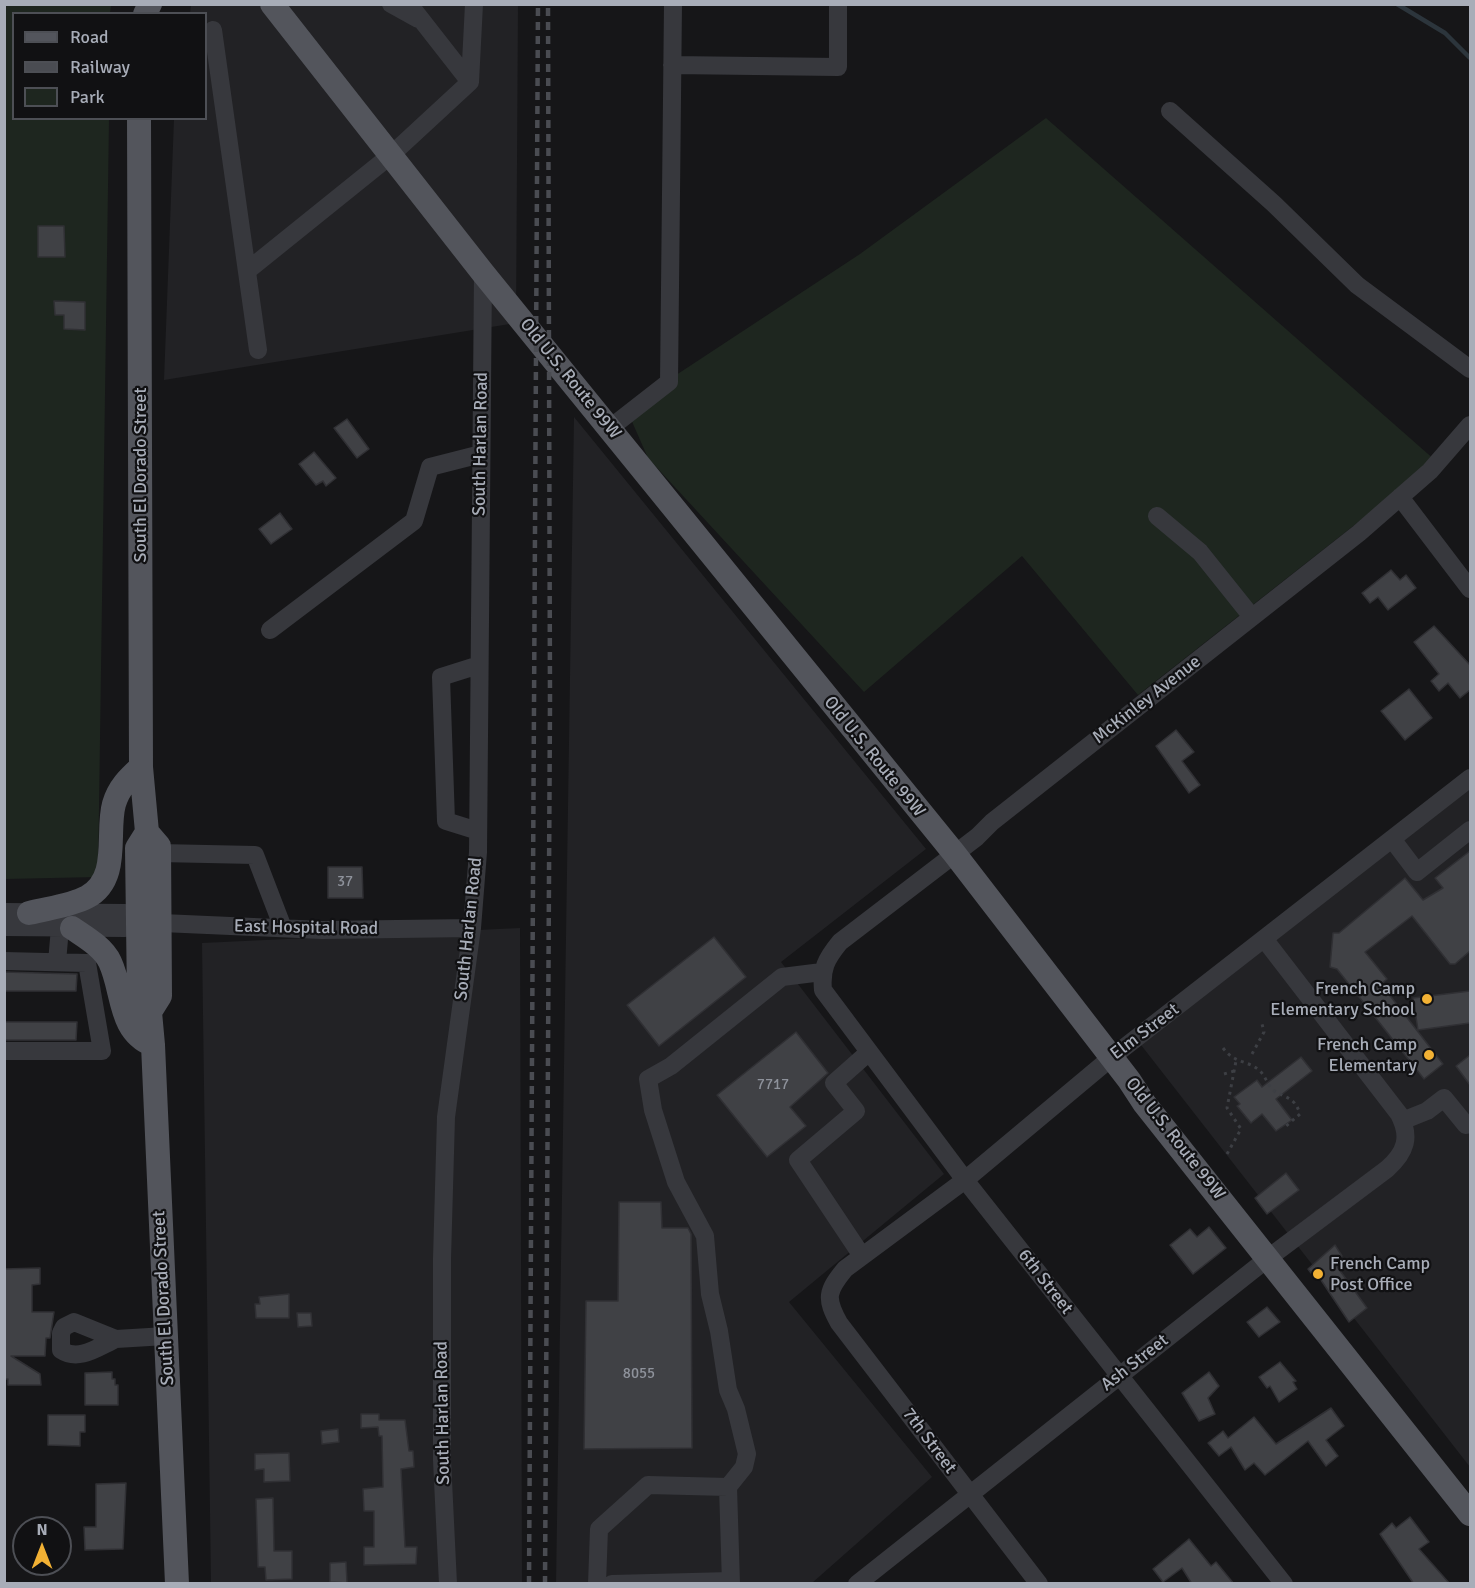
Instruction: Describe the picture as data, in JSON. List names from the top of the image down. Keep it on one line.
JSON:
{"streets":{"main road":["Old U.S. Route 99W","South El Dorado Street"],"street":["South Harlan Road","McKinley Avenue","East Hospital Road","Elm Street","6th Street","Ash Street","7th Street"]},"crossings":[["Old U.S. Route 99W","South Harlan Road"],["Old U.S. Route 99W","McKinley Avenue"],["Old U.S. Route 99W","Elm Street"],["Old U.S. Route 99W","Ash Street"],["South Harlan Road","East Hospital Road"],["South El Dorado Street","East Hospital Road"],["McKinley Avenue","6th Street"],["Elm Street","6th Street"],["Elm Street","7th Street"],["6th Street","Ash Street"],["Ash Street","7th Street"]],"places":["French Camp Elementary School","French Camp Elementary","French Camp Post Office"],"house_numbers":["37","7717","8055"],"legend":["Road","Railway","Park"],"north":"top"}
